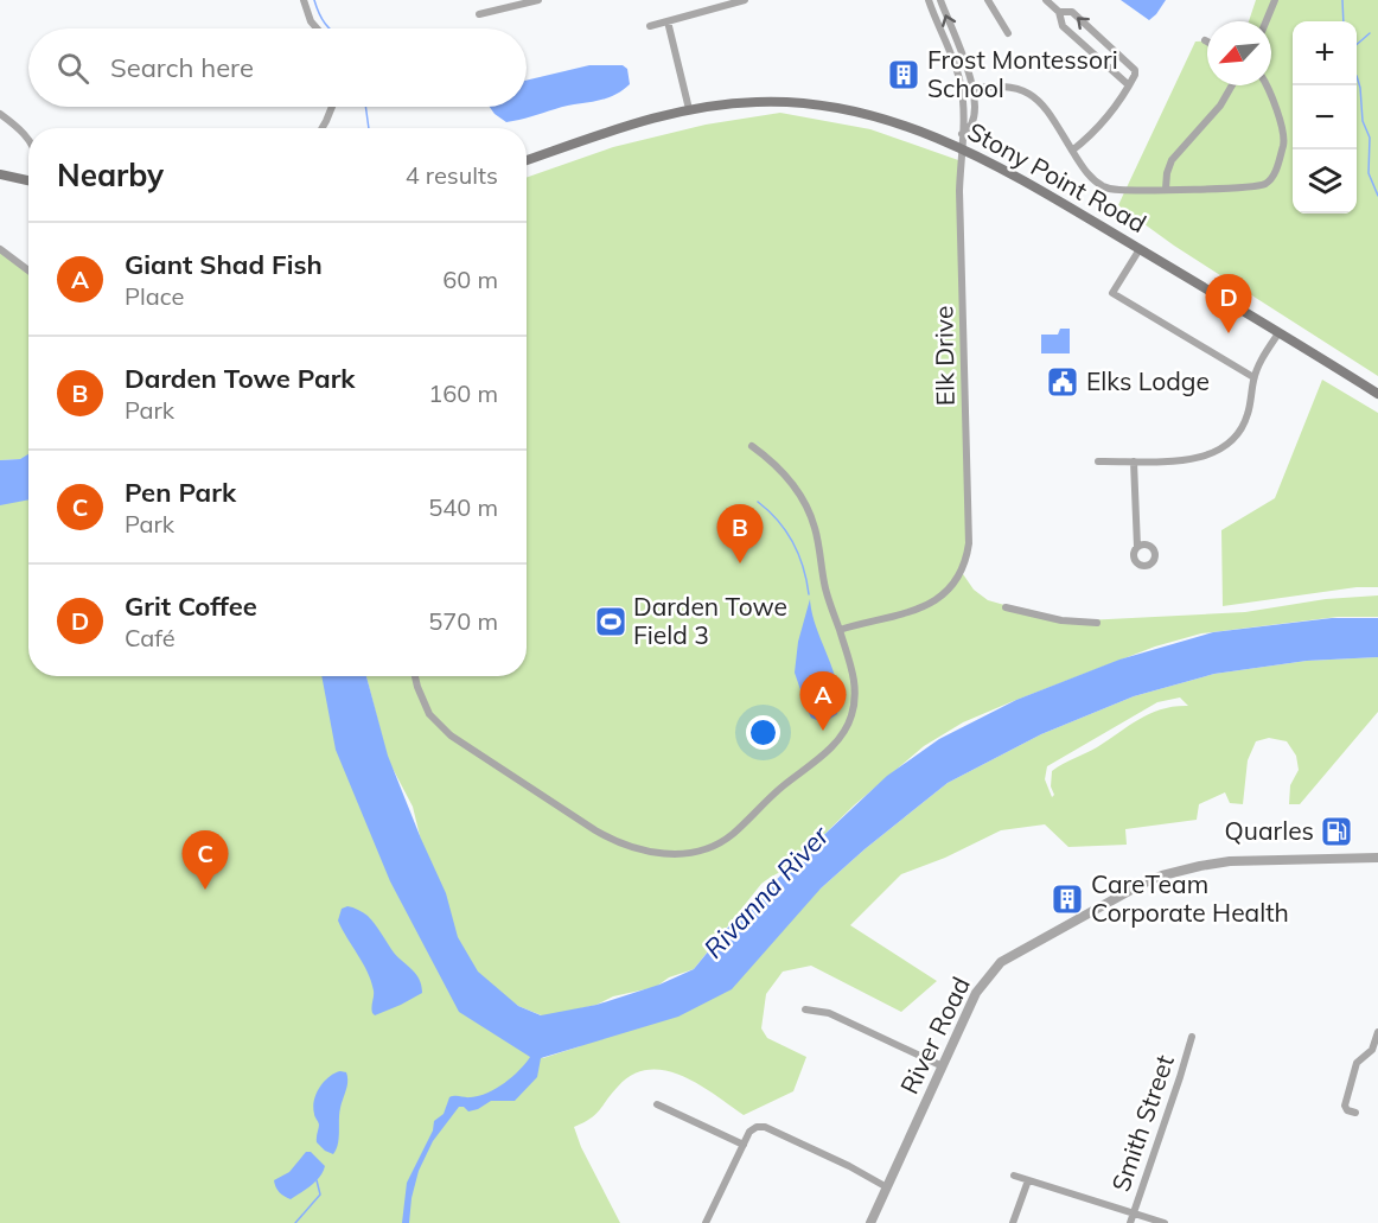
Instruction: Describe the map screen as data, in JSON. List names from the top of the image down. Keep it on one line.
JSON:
{"streets":{"main road":["Stony Point Road"],"street":["Elk Drive","River Road","Smith Street"]},"crossings":[["Stony Point Road","Elk Drive"]],"water":["Rivanna River"],"places":{"building":["Frost Montessori School","CareTeam Corporate Health"],"public building":["Elks Lodge"],"sports":["Darden Towe Field 3"],"fuel station":["Quarles"]},"north":"bottom left","page":{"map_buttons":["+","−"],"search":"Search here","heading":["Nearby","4 results"],"list":[{"mark":"A","name":"Giant Shad Fish","note":"Place","value":"60 m"},{"mark":"B","name":"Darden Towe Park","note":"Park","value":"160 m"},{"mark":"C","name":"Pen Park","note":"Park","value":"540 m"},{"mark":"D","name":"Grit Coffee","note":"Café","value":"570 m"}],"pins":["D","B","A","C"]}}
